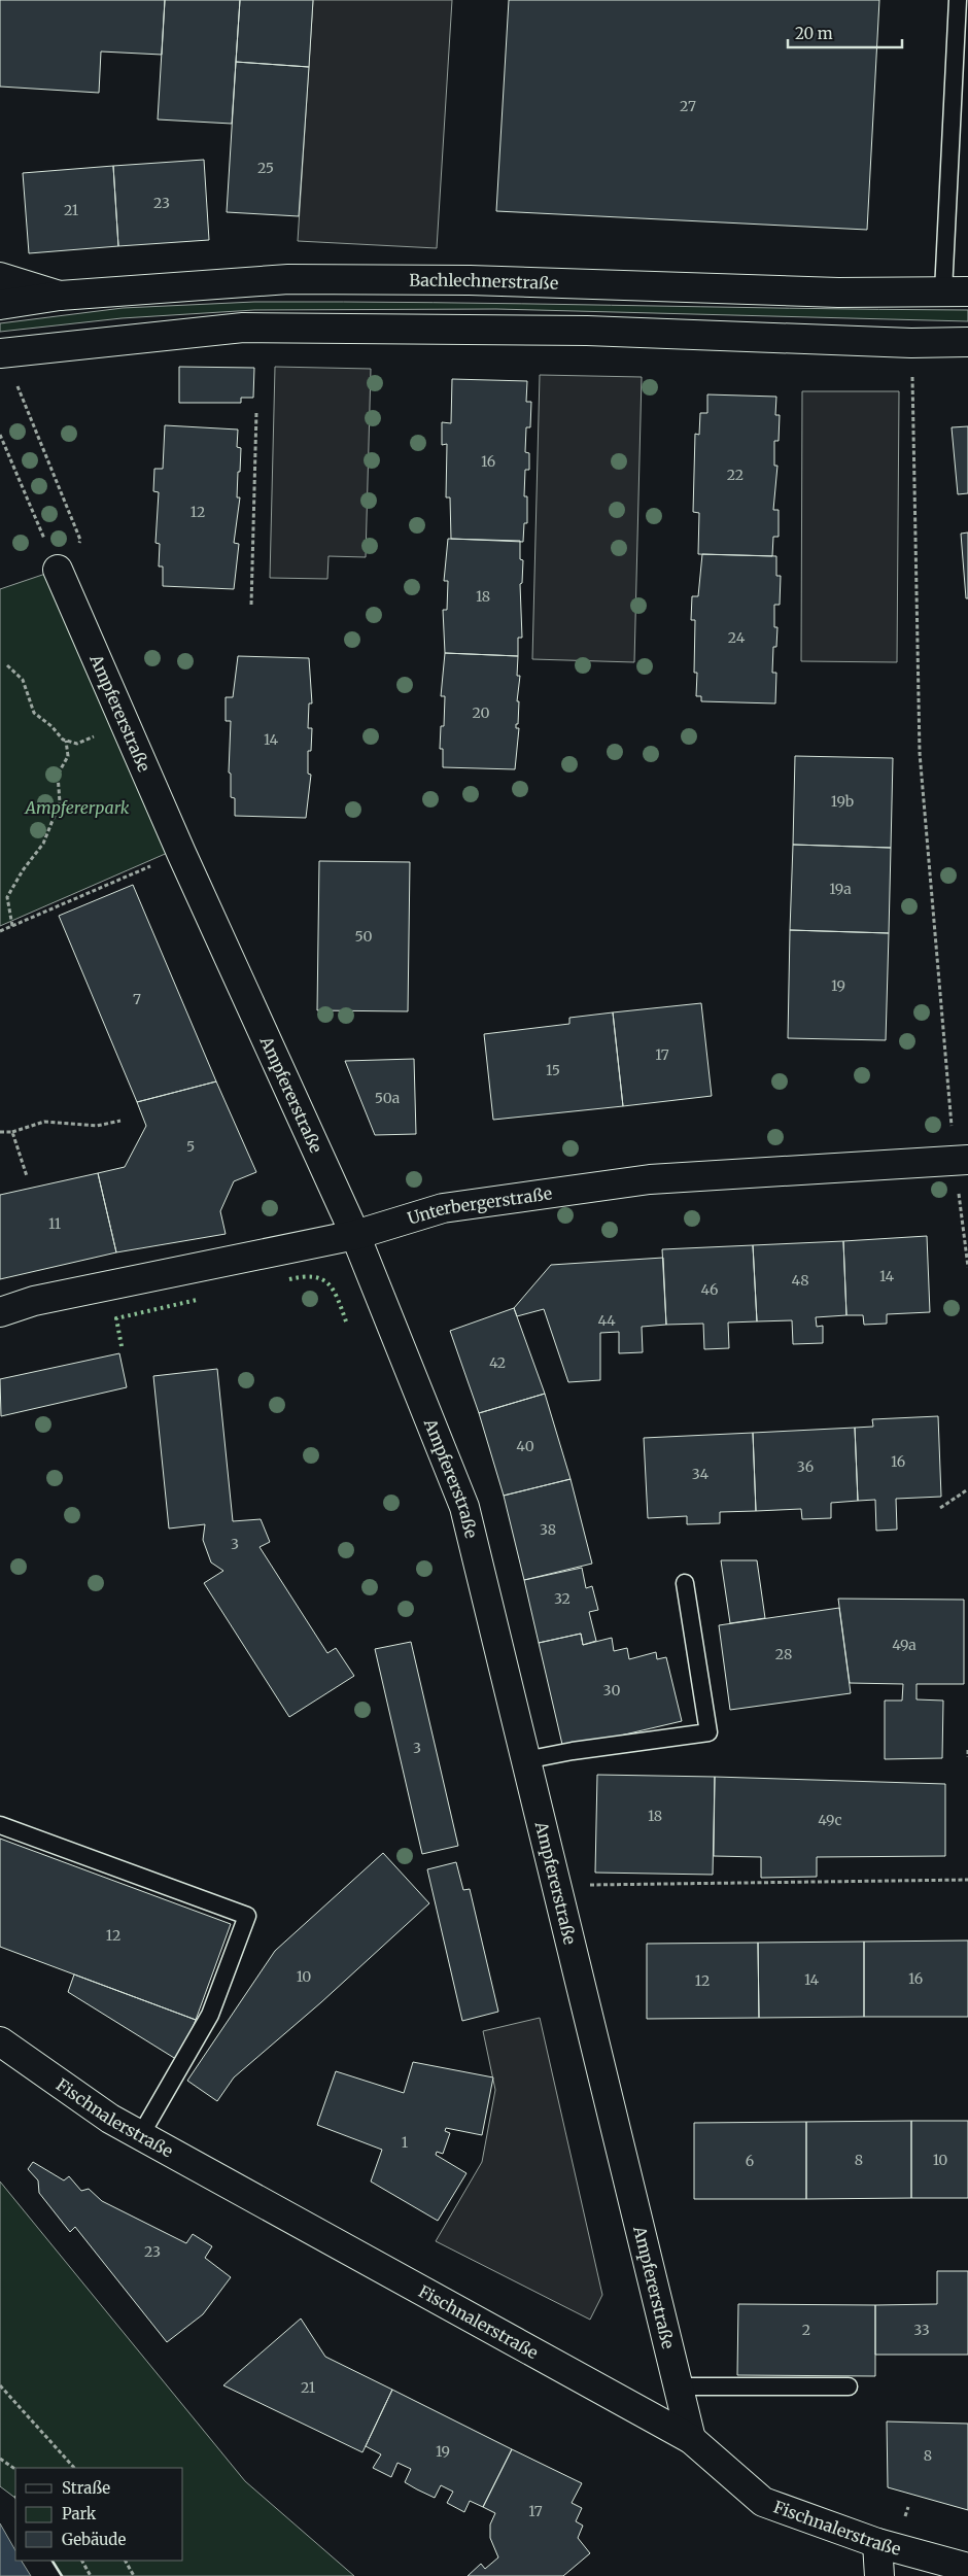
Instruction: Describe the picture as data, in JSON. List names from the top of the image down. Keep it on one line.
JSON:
{"streets":{"street":["Bachlechnerstraße","Ampfererstraße","Unterbergerstraße","Fischnalerstraße"]},"crossings":[["Ampfererstraße","Unterbergerstraße"],["Ampfererstraße","Fischnalerstraße"]],"parks":["Ampfererpark"],"house_numbers":["27","25","23","21","16","22","12","18","24","20","14","19b","19a","50","19","7","17","15","50a","5","11","14","48","46","44","42","40","16","36","34","38","3","32","49a","28","30","3","18","49c","12","10","16","14","12","1","8","10","6","23","2","33","21","19","8","17"],"legend":["Straße","Park","Gebäude"],"scale_bar":"20 m"}
